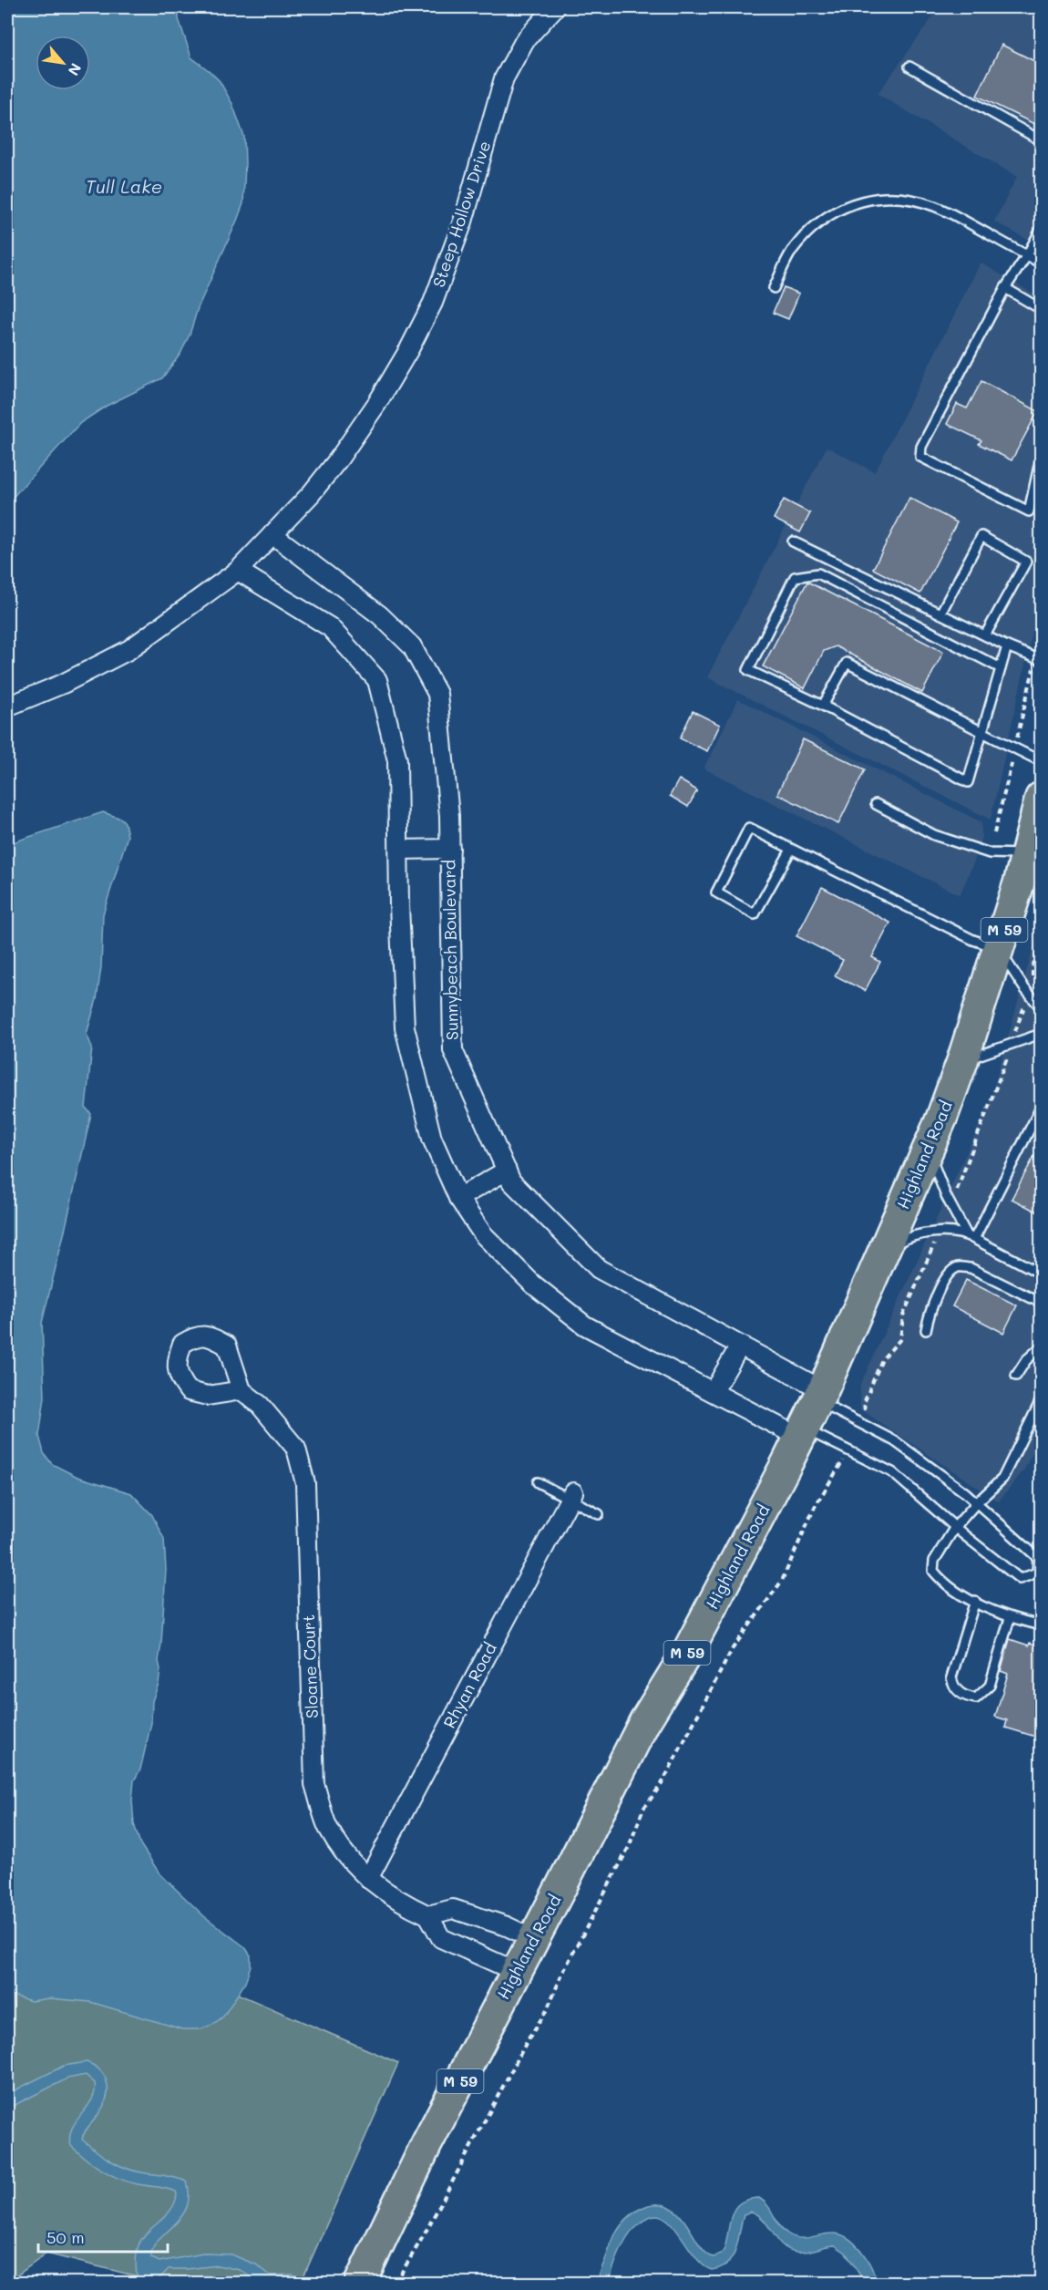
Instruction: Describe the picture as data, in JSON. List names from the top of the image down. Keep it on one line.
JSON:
{"streets":{"highway":["M 59","Highland Road"],"street":["Steep Hollow Drive","Sunnybeach Boulevard","Sloane Court","Rhyan Road"]},"crossings":[["Steep Hollow Drive","Sunnybeach Boulevard"],["Sunnybeach Boulevard","Highland Road"],["Sloane Court","Rhyan Road"]],"water":["Tull Lake"],"scale_bar":"50 m","north":"bottom right"}
